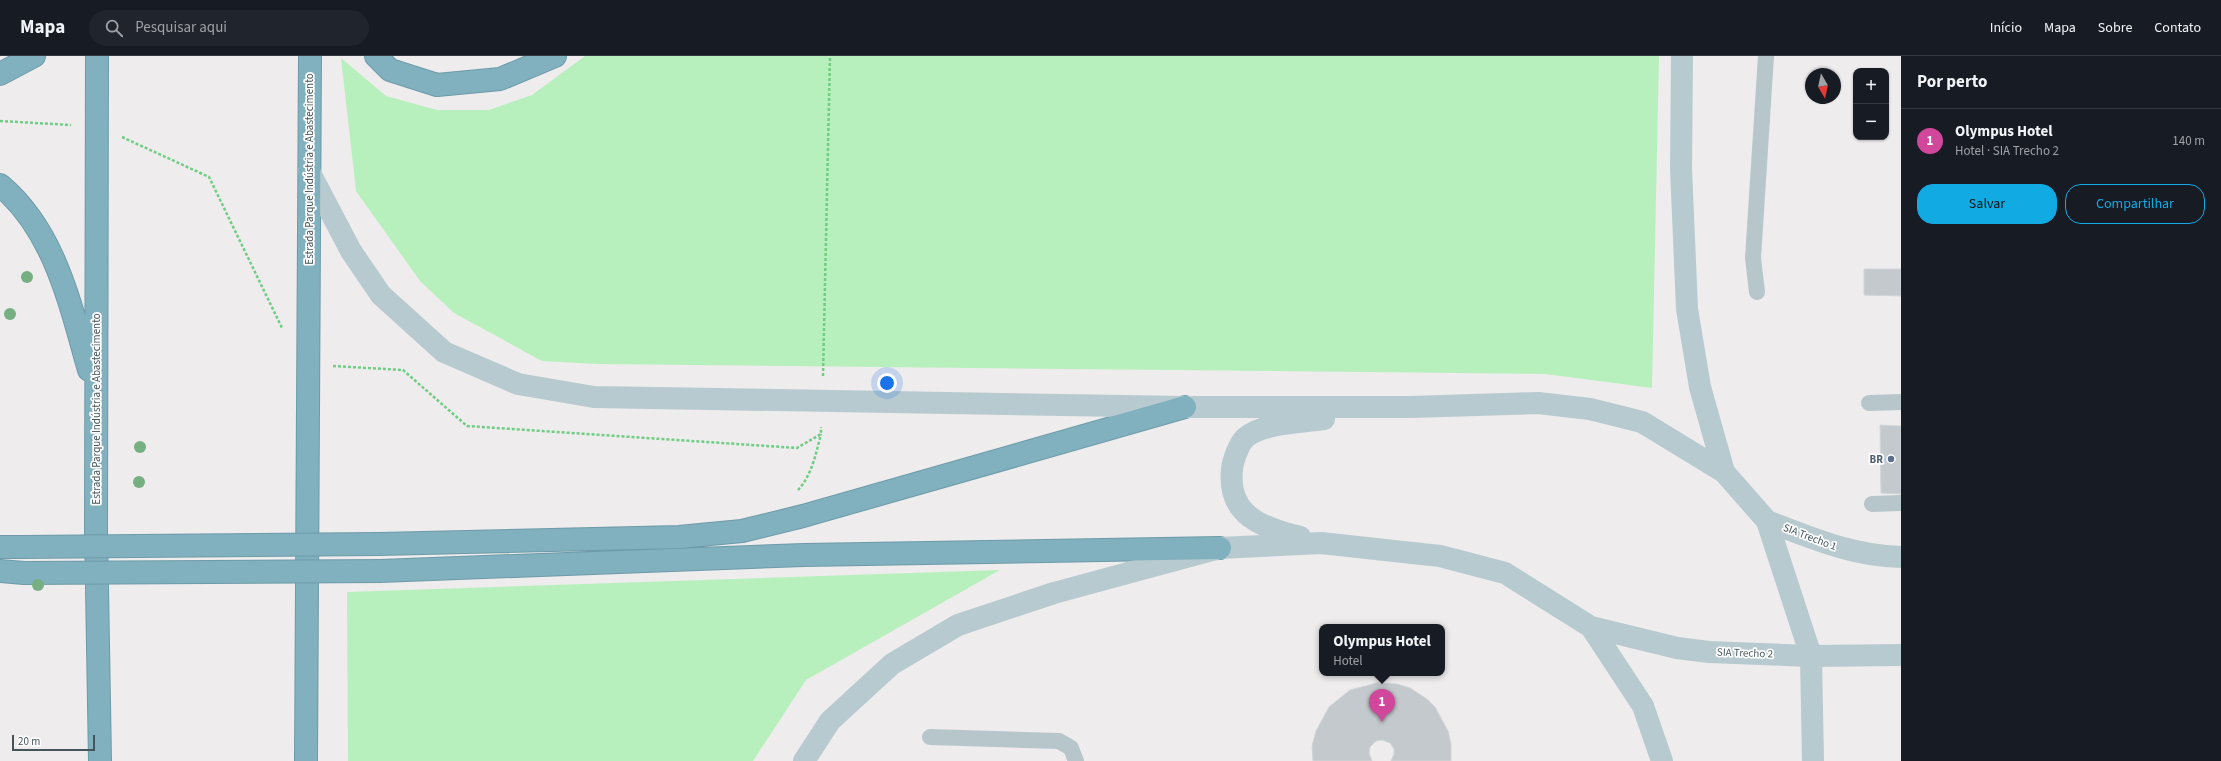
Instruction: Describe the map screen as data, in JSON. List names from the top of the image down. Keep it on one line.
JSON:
{"streets":{"highway":["Estrada Parque Indústria e Abastecimento"],"main road":["SIA Trecho 1","SIA Trecho 2"]},"places":["BR"],"scale_bar":"20 m","north":"bottom","page":{"header":"Mapa","search":"Pesquisar aqui","nav":["Início","Mapa","Sobre","Contato"],"heading":"Por perto","map_buttons":["+","−"],"list":[{"mark":"1","name":"Olympus Hotel","note":"Hotel · SIA Trecho 2","value":"140 m"}],"buttons":["Salvar","Compartilhar"],"popup":["Olympus Hotel","Hotel"],"pins":"1","scale":"20 m"}}
